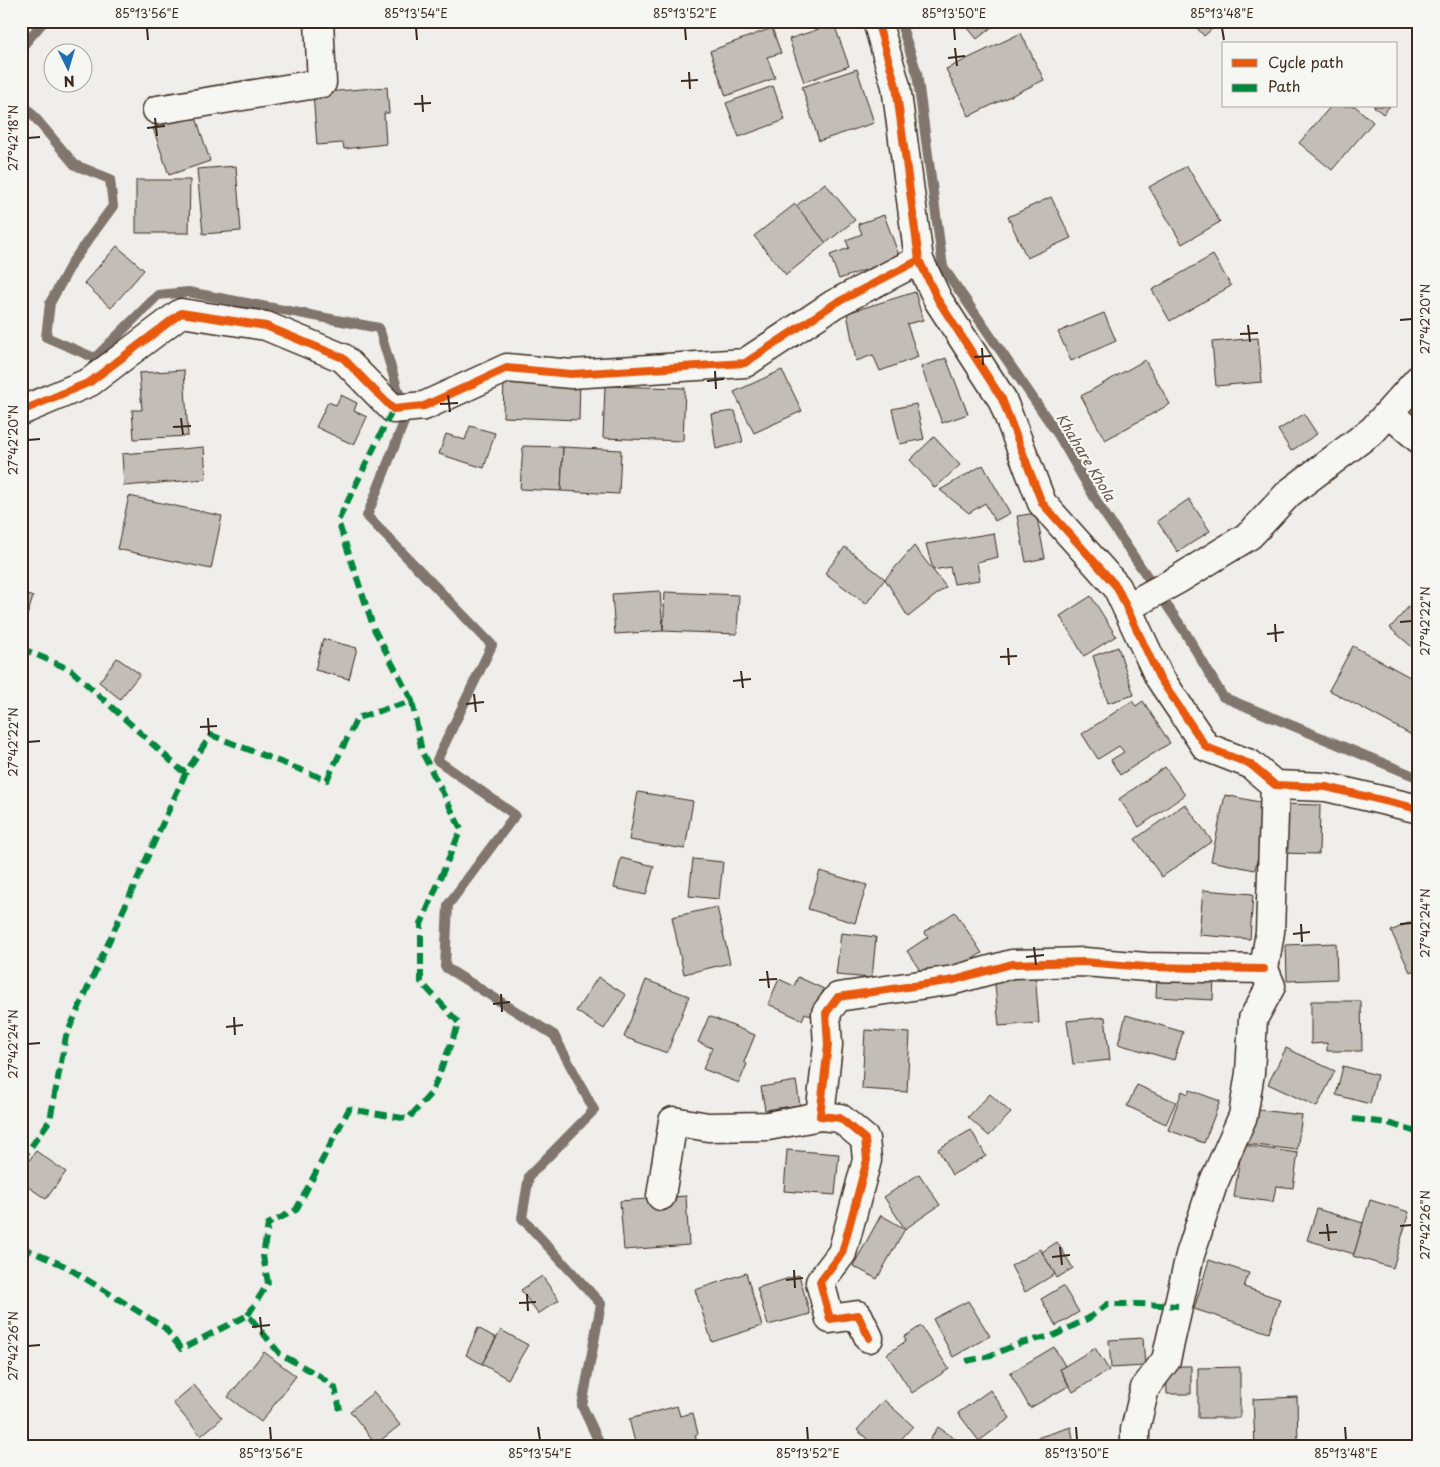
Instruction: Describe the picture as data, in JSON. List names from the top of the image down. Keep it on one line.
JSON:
{"water":["Khahare Khola"],"legend":["Cycle path","Path"],"north":"bottom","coordinates":["85°13'56\"E","85°13'54\"E","85°13'52\"E","85°13'50\"E","85°13'48\"E","27°42'18\"N","27°42'20\"N","27°42'22\"N","27°42'24\"N","27°42'26\"N"]}
